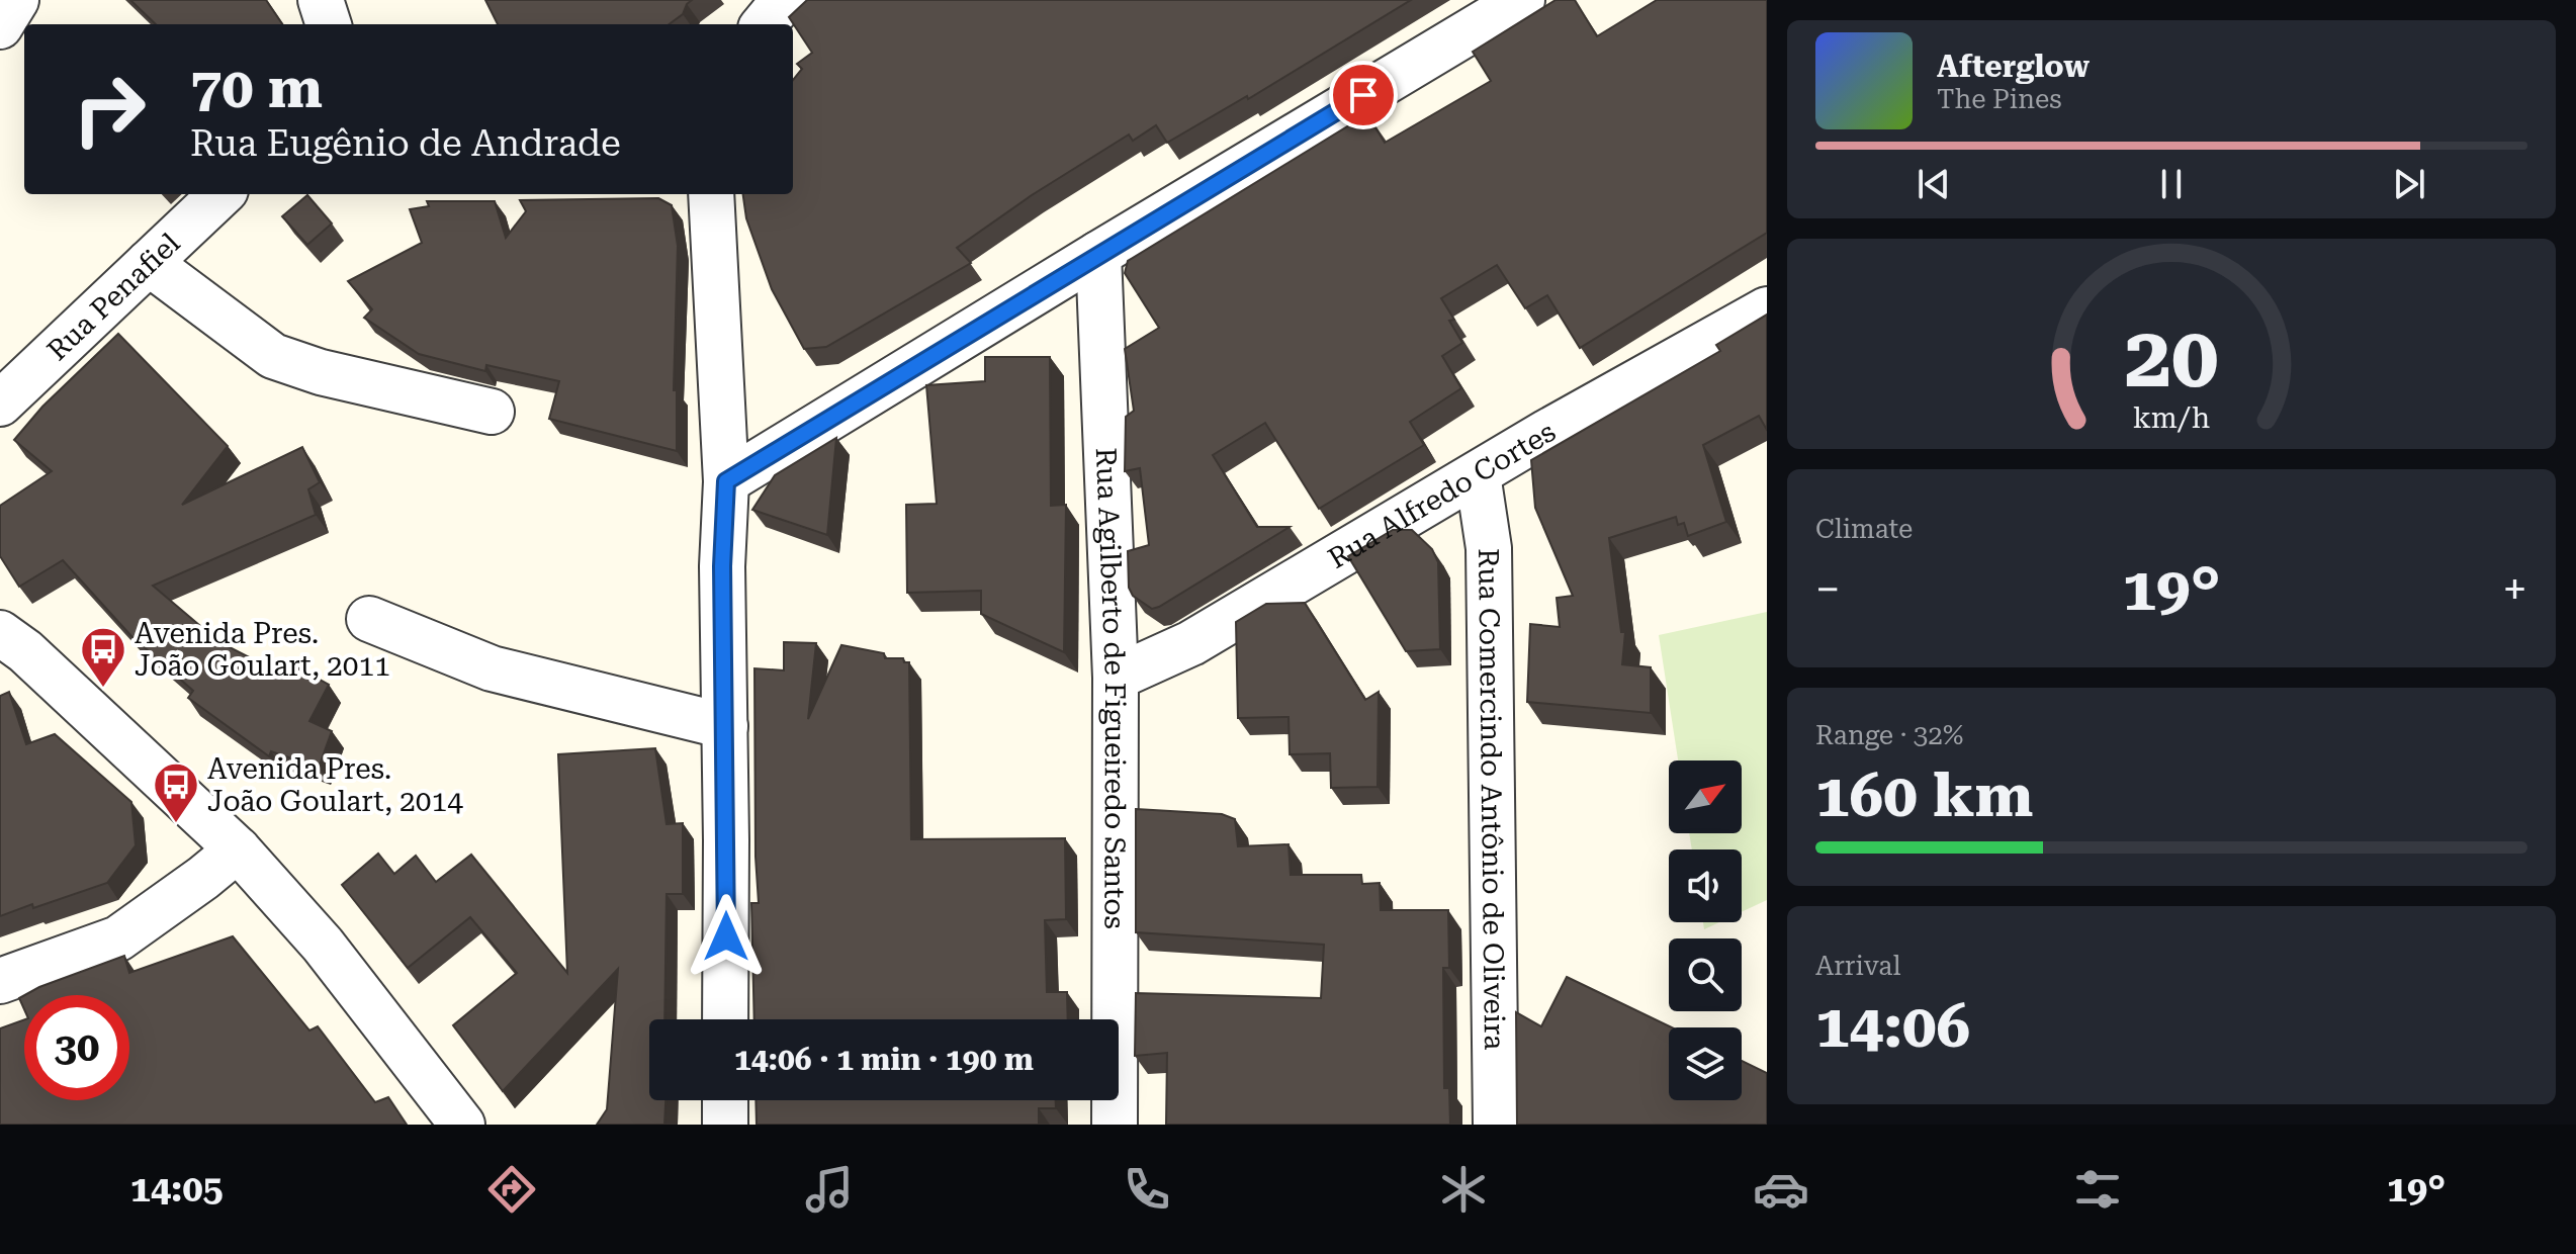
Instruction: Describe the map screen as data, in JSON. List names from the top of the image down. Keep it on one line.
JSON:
{"streets":{"street":["Rua Penafiel","Rua Alfredo Cortes","Rua Agilberto de Figueiredo Santos","Rua Comercindo Antônio de Oliveira"]},"crossings":[["Rua Alfredo Cortes","Rua Agilberto de Figueiredo Santos"],["Rua Alfredo Cortes","Rua Comercindo Antônio de Oliveira"]],"places":{"bus stop":["Avenida Pres. João Goulart, 2011","Avenida Pres. João Goulart, 2014"]},"north":"top right","page":{"turn":["70 m","Rua Eugênio de Andrade"],"song":["Afterglow","The Pines"],"tile":["Climate",["Range · 32%","160 km"],["Arrival","14:06"]],"heat":["−","19°","+"],"limit":"30","trip":"14:06 · 1 min · 190 m","tabs":["14:05","19°"],"gauge":["20","km/h"]}}
